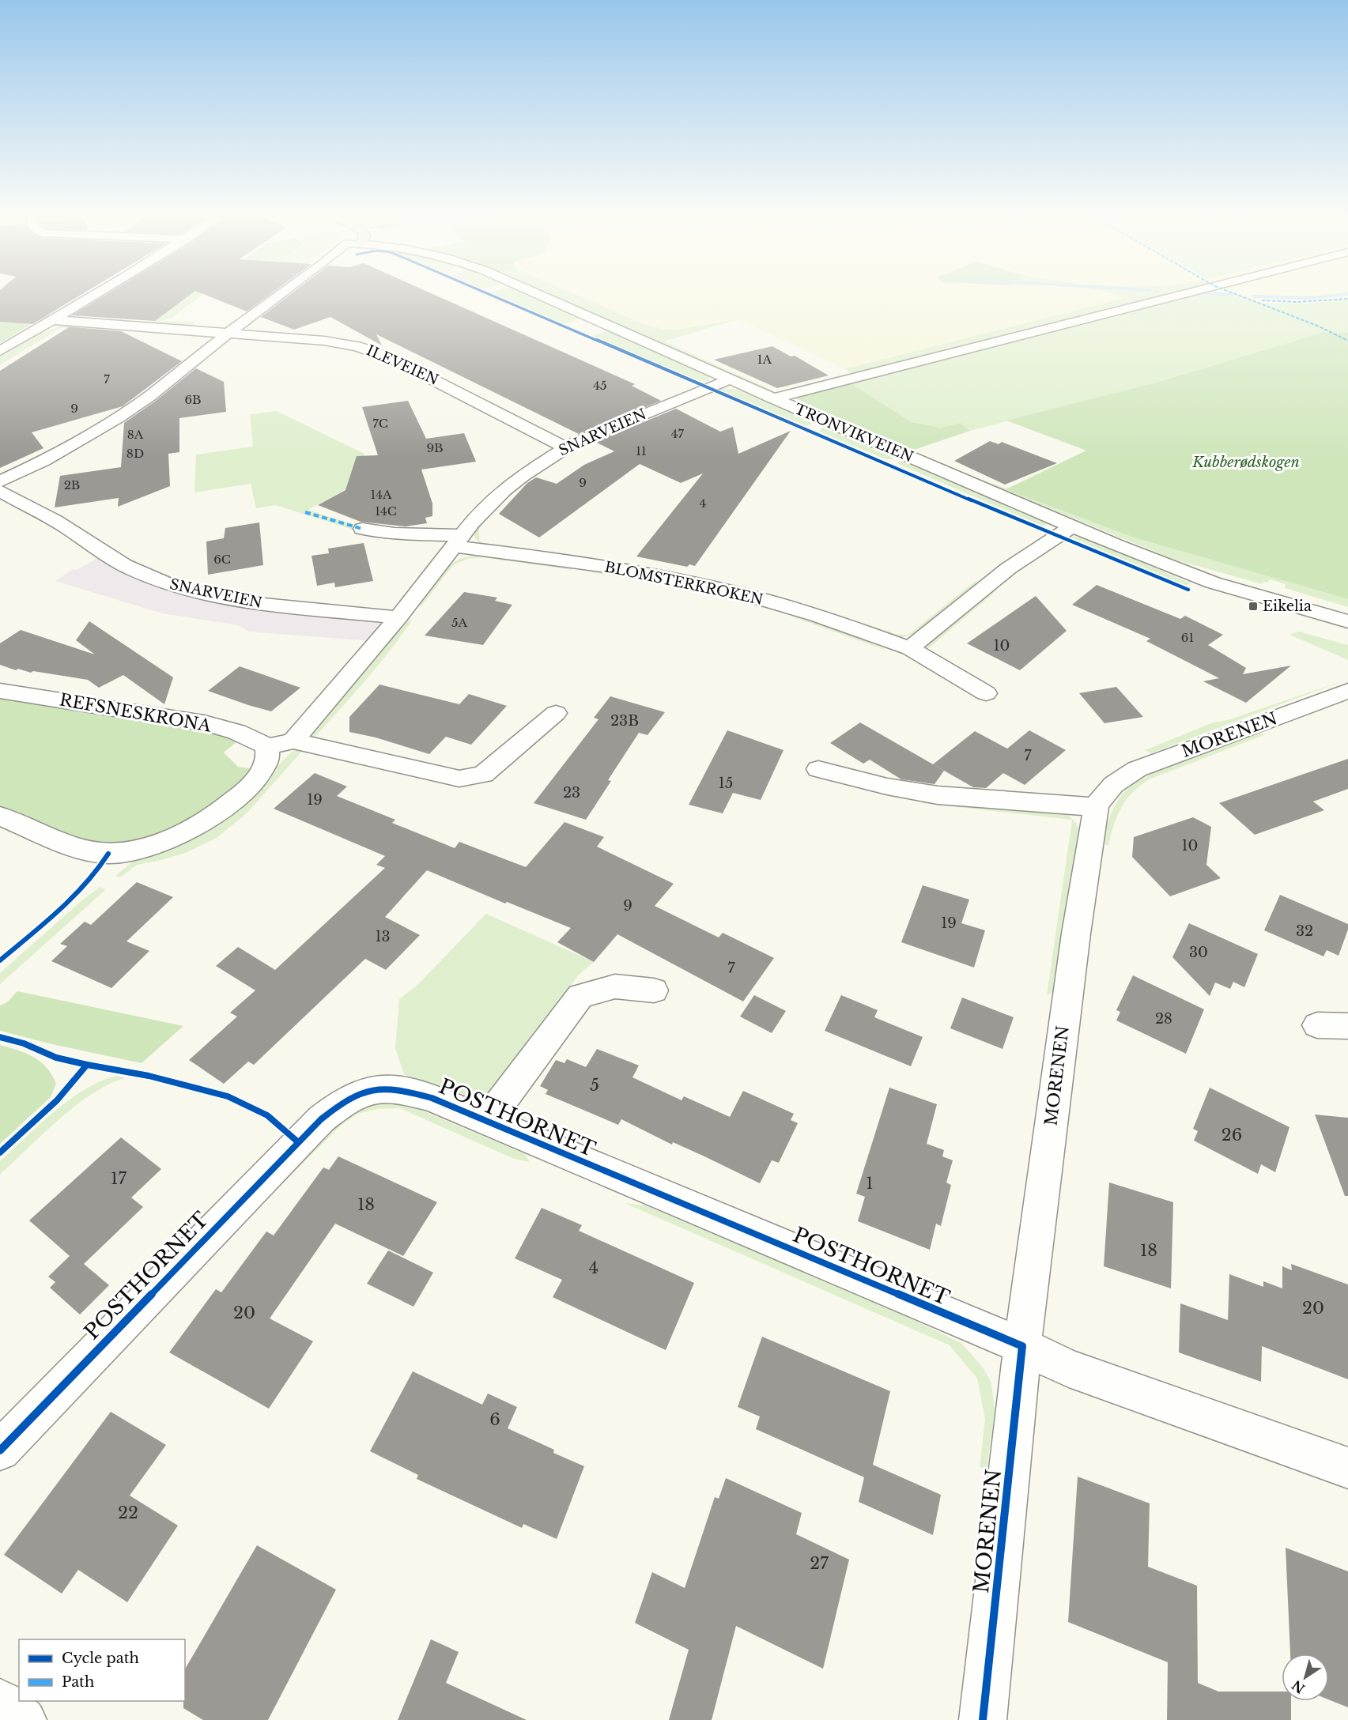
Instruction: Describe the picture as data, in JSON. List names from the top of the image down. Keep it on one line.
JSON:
{"streets":{"street":["ILEVEIEN","SNARVEIEN","TRONVIKVEIEN","BLOMSTERKROKEN","REFSNESKRONA","MORENEN","POSTHORNET"]},"crossings":[["ILEVEIEN","SNARVEIEN"],["SNARVEIEN","TRONVIKVEIEN"],["SNARVEIEN","BLOMSTERKROKEN"],["MORENEN","POSTHORNET"]],"parks":["Kubberødskogen"],"places":{"transit":["Eikelia"]},"house_numbers":["1A","7","45","6B","9","7C","47","8A","9B","11","8D","9","2B","14A","4","14C","6C","5A","61","10","23B","7","15","23","19","10","9","19","32","13","30","7","28","5","26","17","1","18","18","4","20","20","6","22","27"],"legend":["Cycle path","Path"],"north":"bottom left"}
